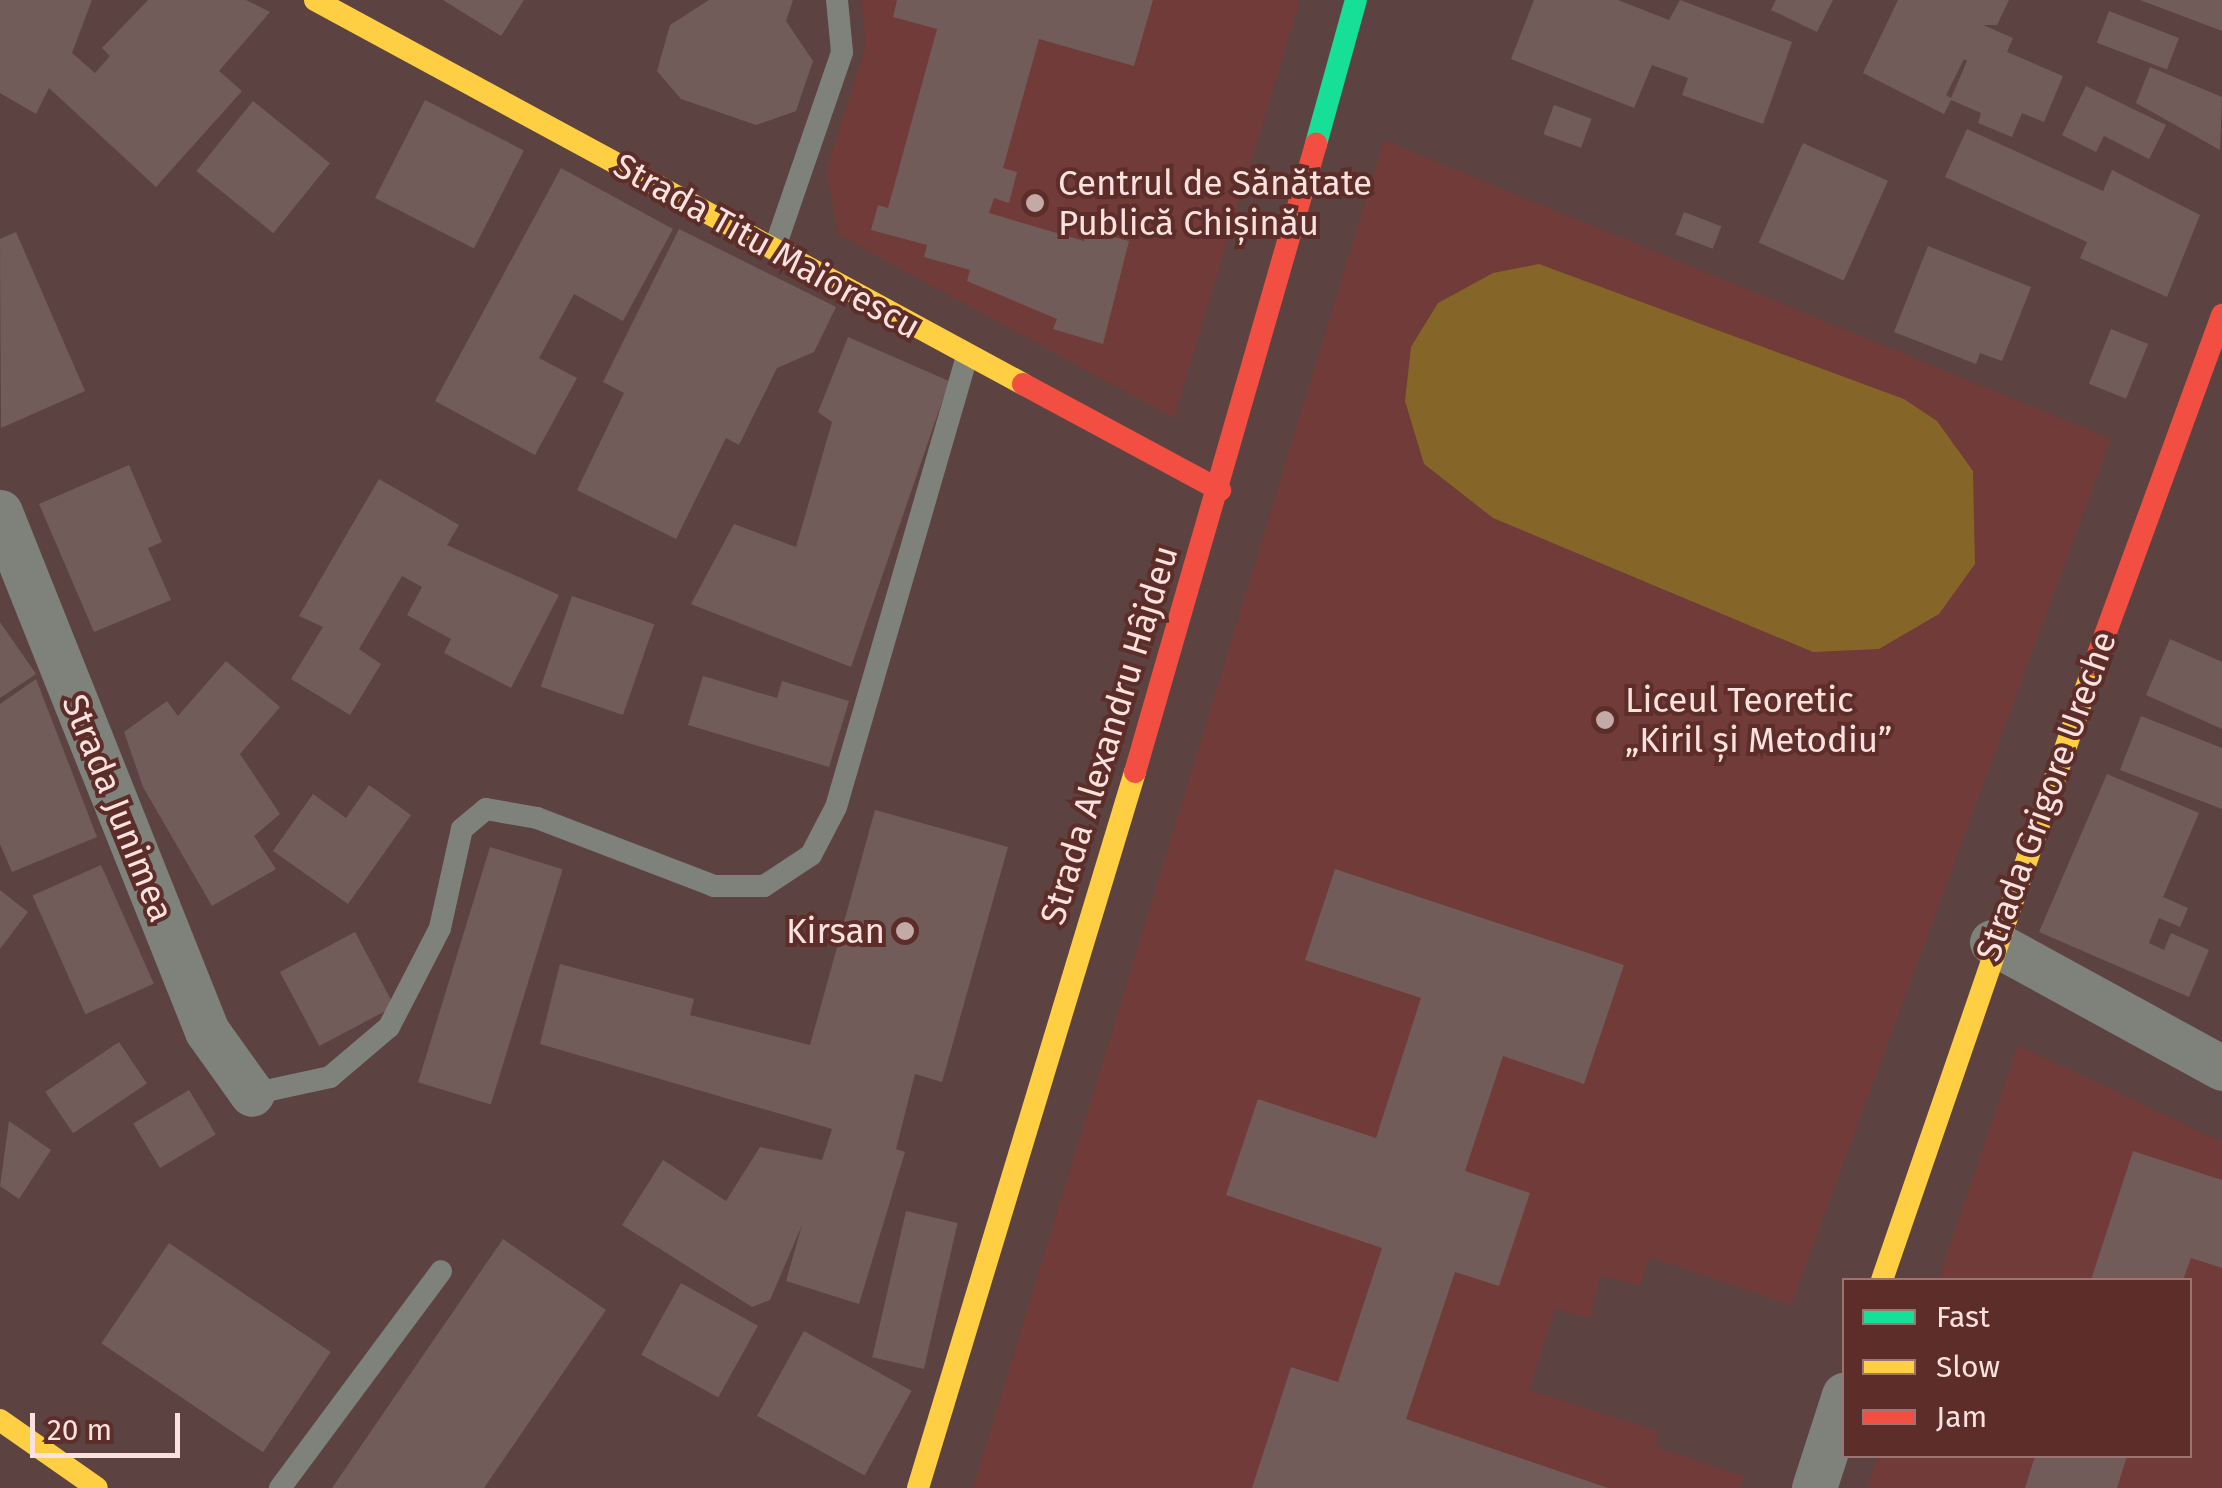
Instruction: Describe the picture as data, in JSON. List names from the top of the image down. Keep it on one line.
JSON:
{"streets":{"street":["Strada Titu Maiorescu","Strada Alexandru Hâjdeu","Strada Grigore Ureche","Strada Junimea"]},"crossings":[["Strada Titu Maiorescu","Strada Alexandru Hâjdeu"]],"places":["Centrul de Sănătate Publică Chișinău","Liceul Teoretic „Kiril și Metodiu”","Kirsan"],"legend":["Fast","Slow","Jam"],"scale_bar":"20 m"}
